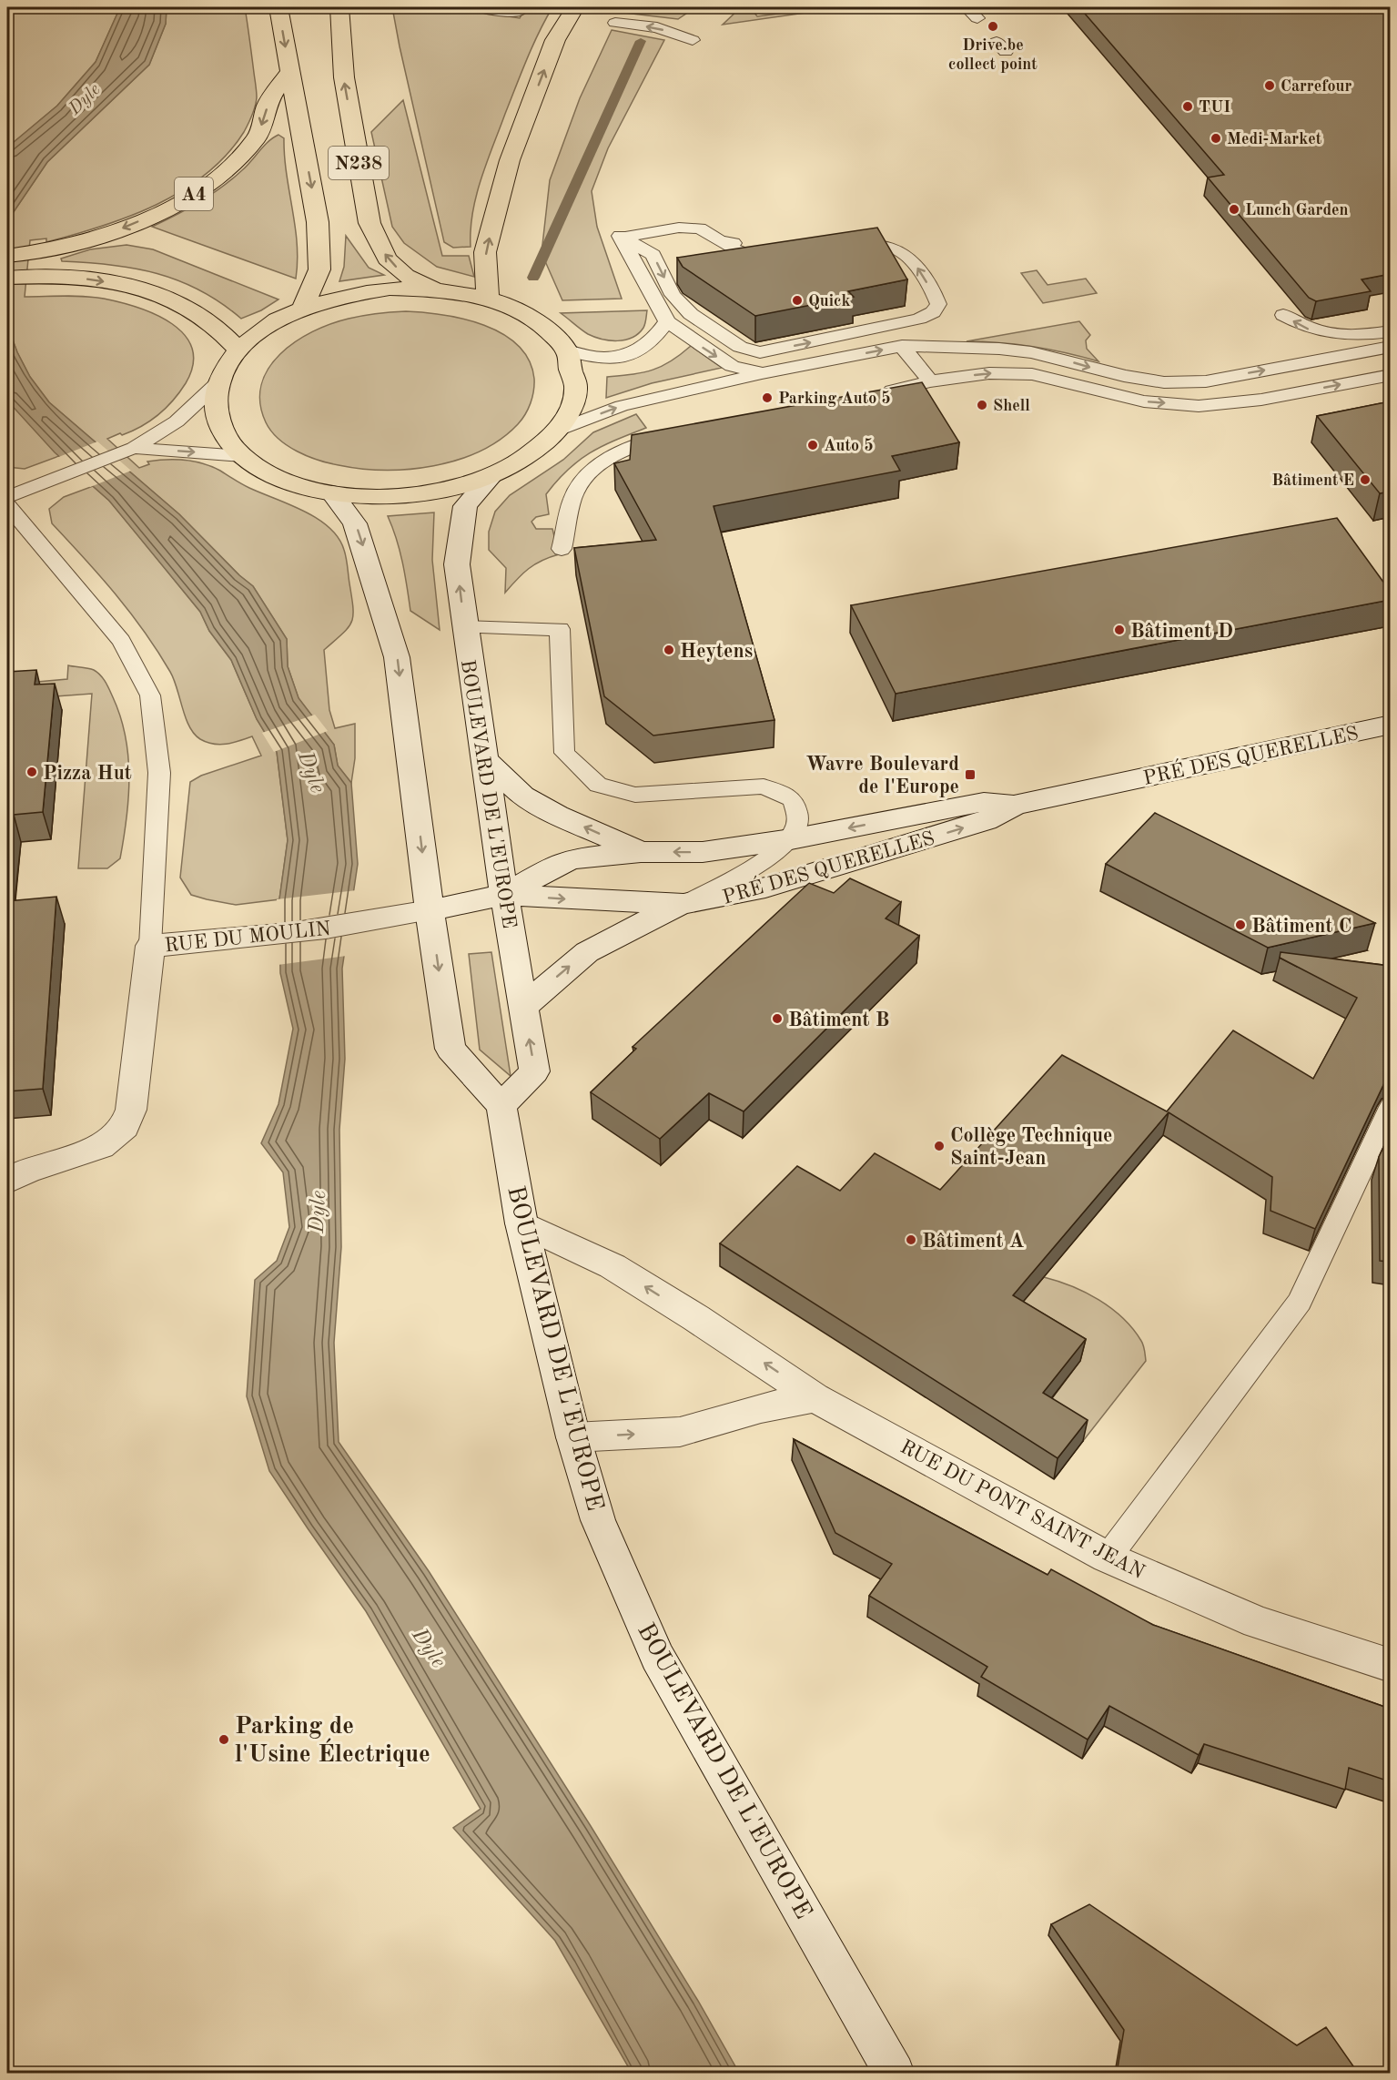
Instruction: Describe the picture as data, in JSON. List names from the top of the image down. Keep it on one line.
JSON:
{"streets":{"highway":["N238","A4","BOULEVARD DE L'EUROPE"],"street":["PRÉ DES QUERELLES","RUE DU MOULIN","RUE DU PONT SAINT JEAN"]},"crossings":[["N238","A4"],["N238","BOULEVARD DE L'EUROPE"],["PRÉ DES QUERELLES","BOULEVARD DE L'EUROPE"],["PRÉ DES QUERELLES","RUE DU MOULIN"],["BOULEVARD DE L'EUROPE","RUE DU PONT SAINT JEAN"]],"water":["Dyle"],"places":{"other":["Drive.be collect point","Carrefour","TUI","Medi-Market","Lunch Garden","Quick","Parking Auto 5","Shell","Auto 5","Bâtiment E","Bâtiment D","Heytens","Pizza Hut","Bâtiment C","Bâtiment B","Collège Technique Saint-Jean","Bâtiment A","Parking de l'Usine Électrique"],"transit":["Wavre Boulevard de l'Europe"]}}
